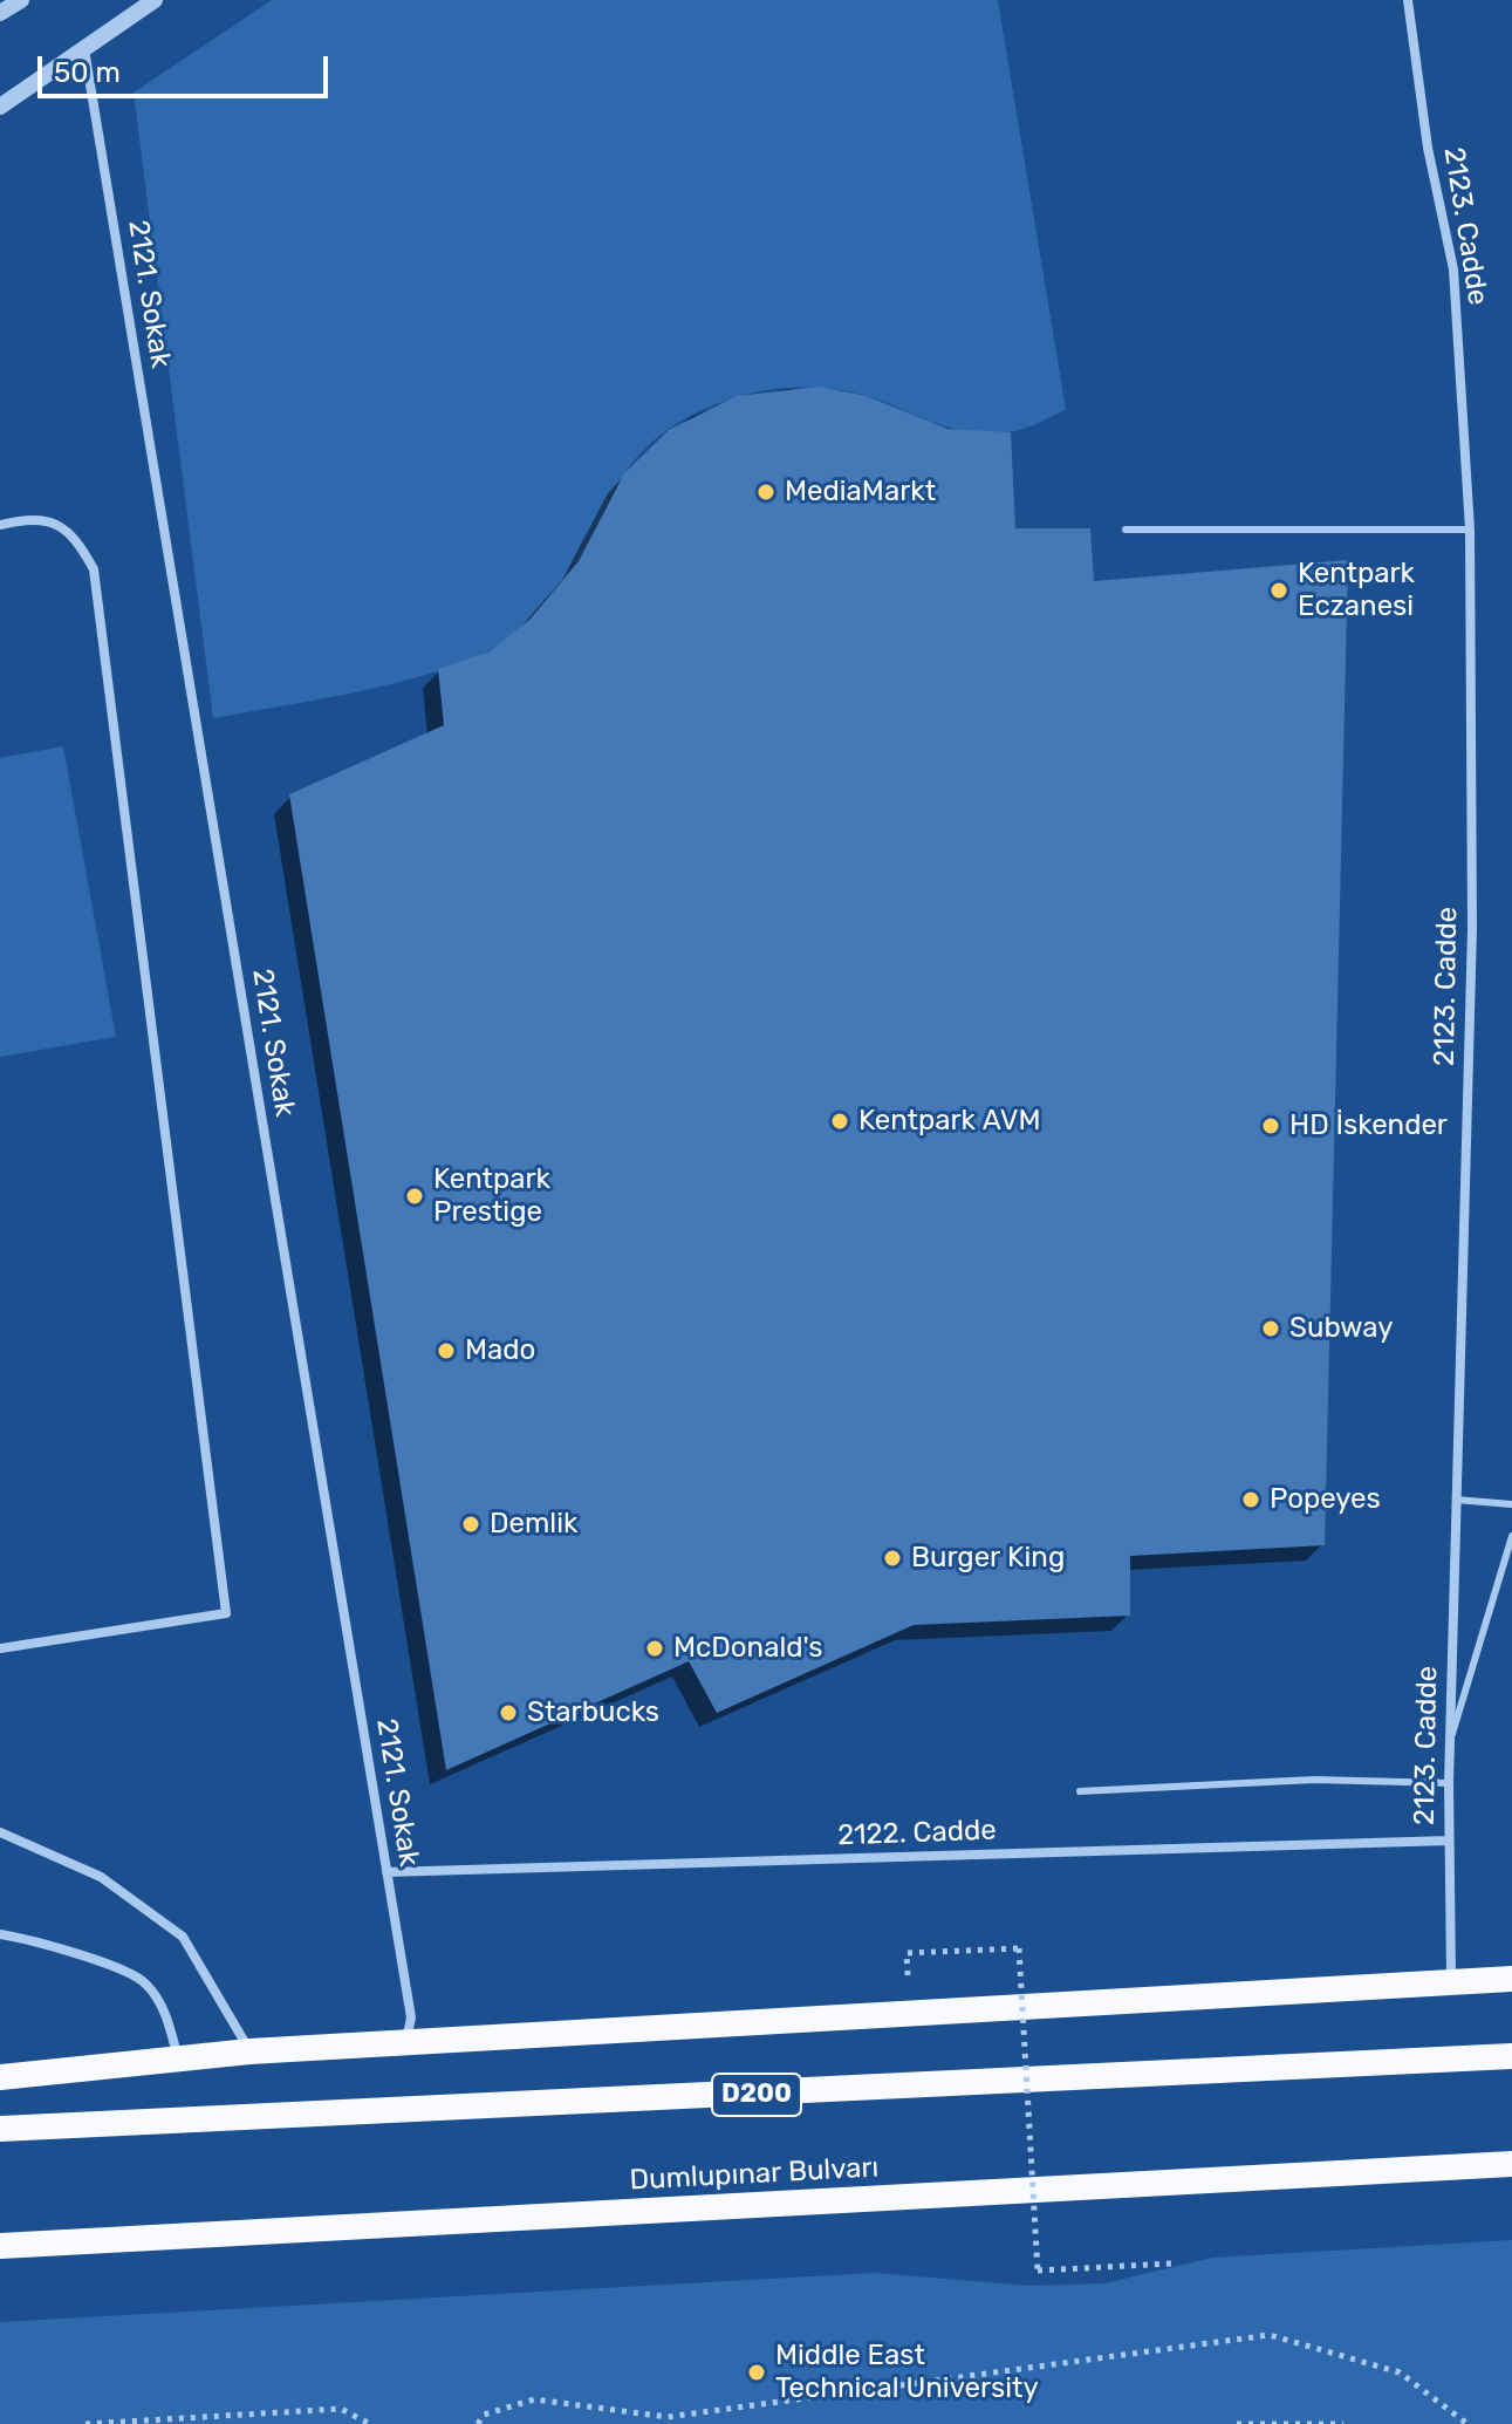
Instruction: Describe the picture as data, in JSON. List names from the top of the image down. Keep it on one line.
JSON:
{"streets":{"highway":["D200","Dumlupınar Bulvarı"],"street":["2123. Cadde","2121. Sokak","2122. Cadde"]},"crossings":[["2123. Cadde","2122. Cadde"],["2121. Sokak","2122. Cadde"]],"places":["MediaMarkt","Kentpark Eczanesi","Kentpark AVM","HD İskender","Kentpark Prestige","Subway","Mado","Popeyes","Demlik","Burger King","McDonald's","Starbucks","Middle East Technical University"],"scale_bar":"50 m"}
